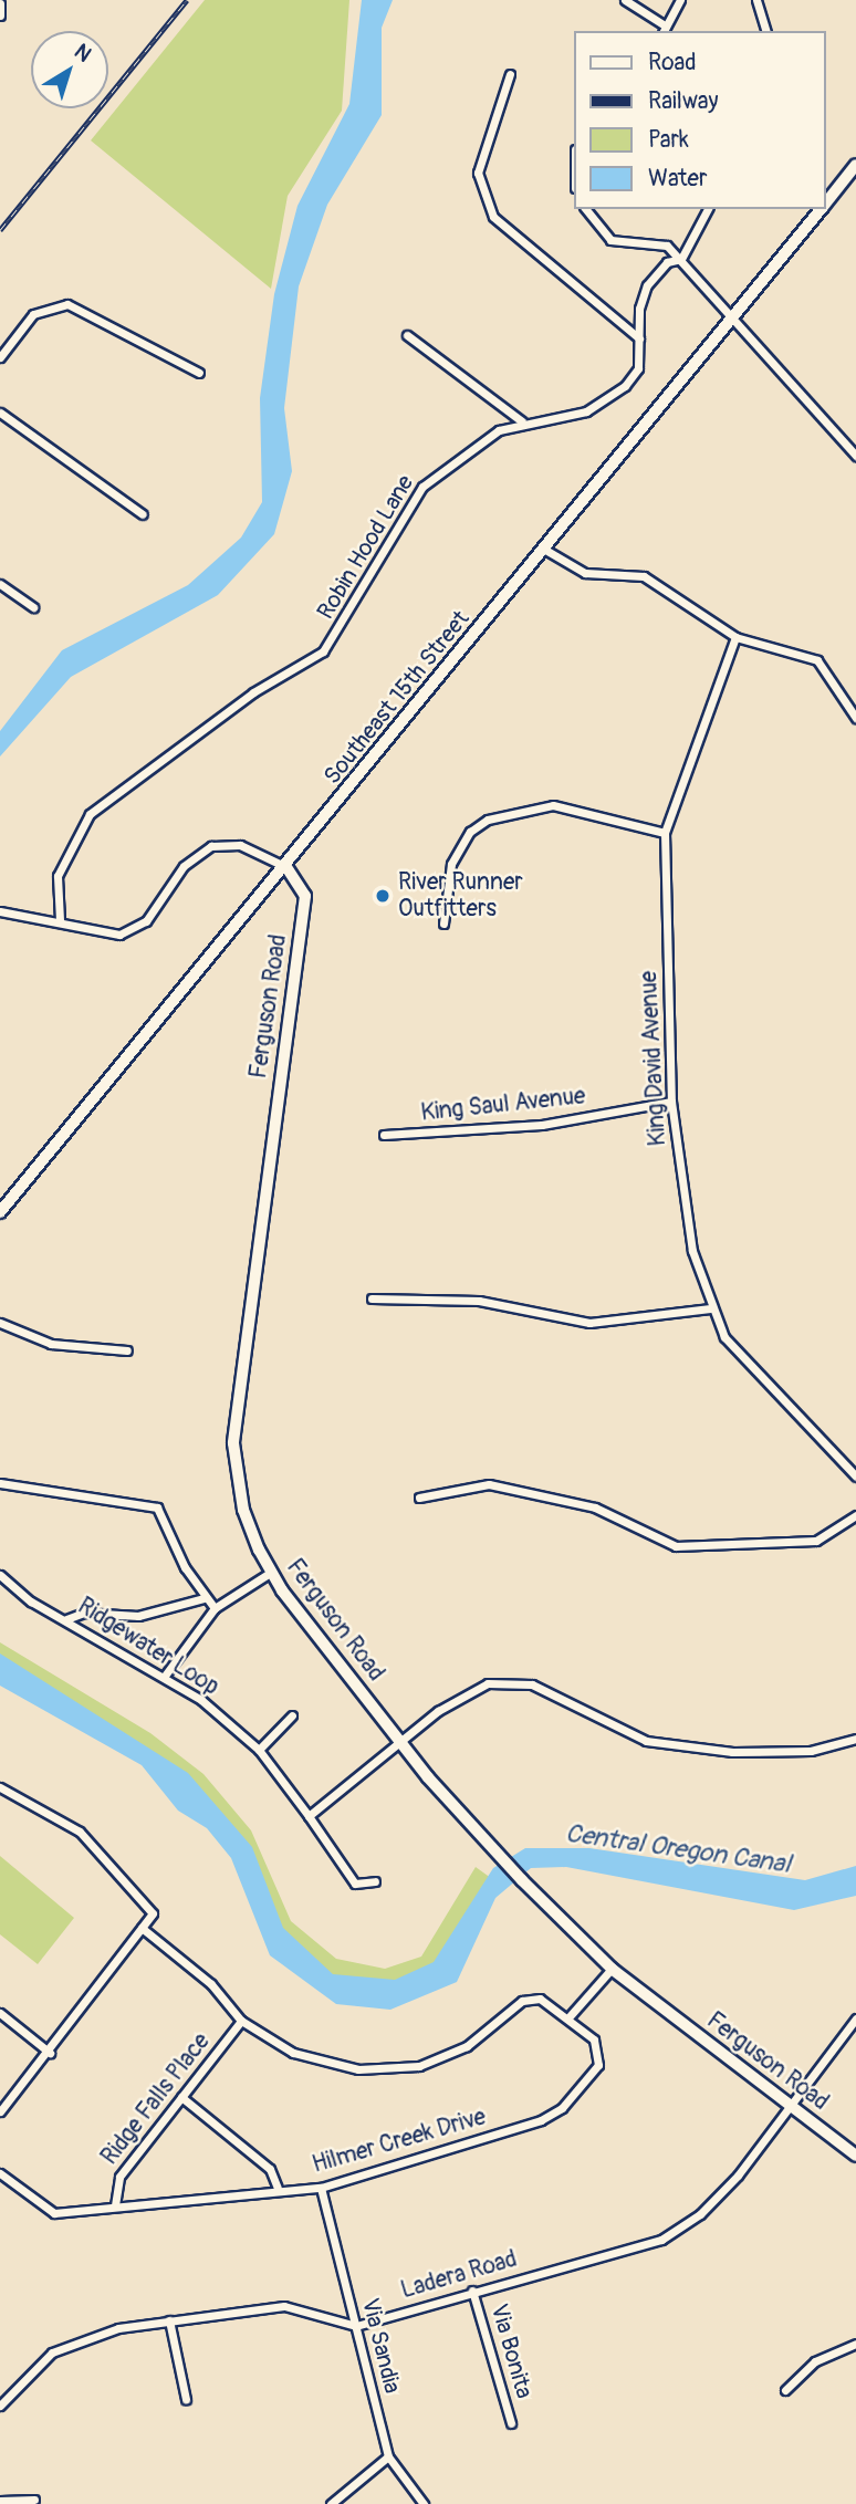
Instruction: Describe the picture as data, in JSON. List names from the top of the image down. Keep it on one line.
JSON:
{"streets":{"street":["Robin Hood Lane","Southeast 15th Street","Ferguson Road","King David Avenue","King Saul Avenue","Ridgewater Loop","Ridge Falls Place","Hilmer Creek Drive","Ladera Road","Via Sandia","Via Bonita"]},"crossings":[["Southeast 15th Street","Ferguson Road"],["Ferguson Road","Ladera Road"],["King David Avenue","King Saul Avenue"],["Ridge Falls Place","Hilmer Creek Drive"],["Hilmer Creek Drive","Via Sandia"],["Ladera Road","Via Sandia"],["Ladera Road","Via Bonita"]],"water":["Central Oregon Canal"],"places":["River Runner Outfitters"],"legend":["Road","Railway","Park","Water"],"north":"top right"}
